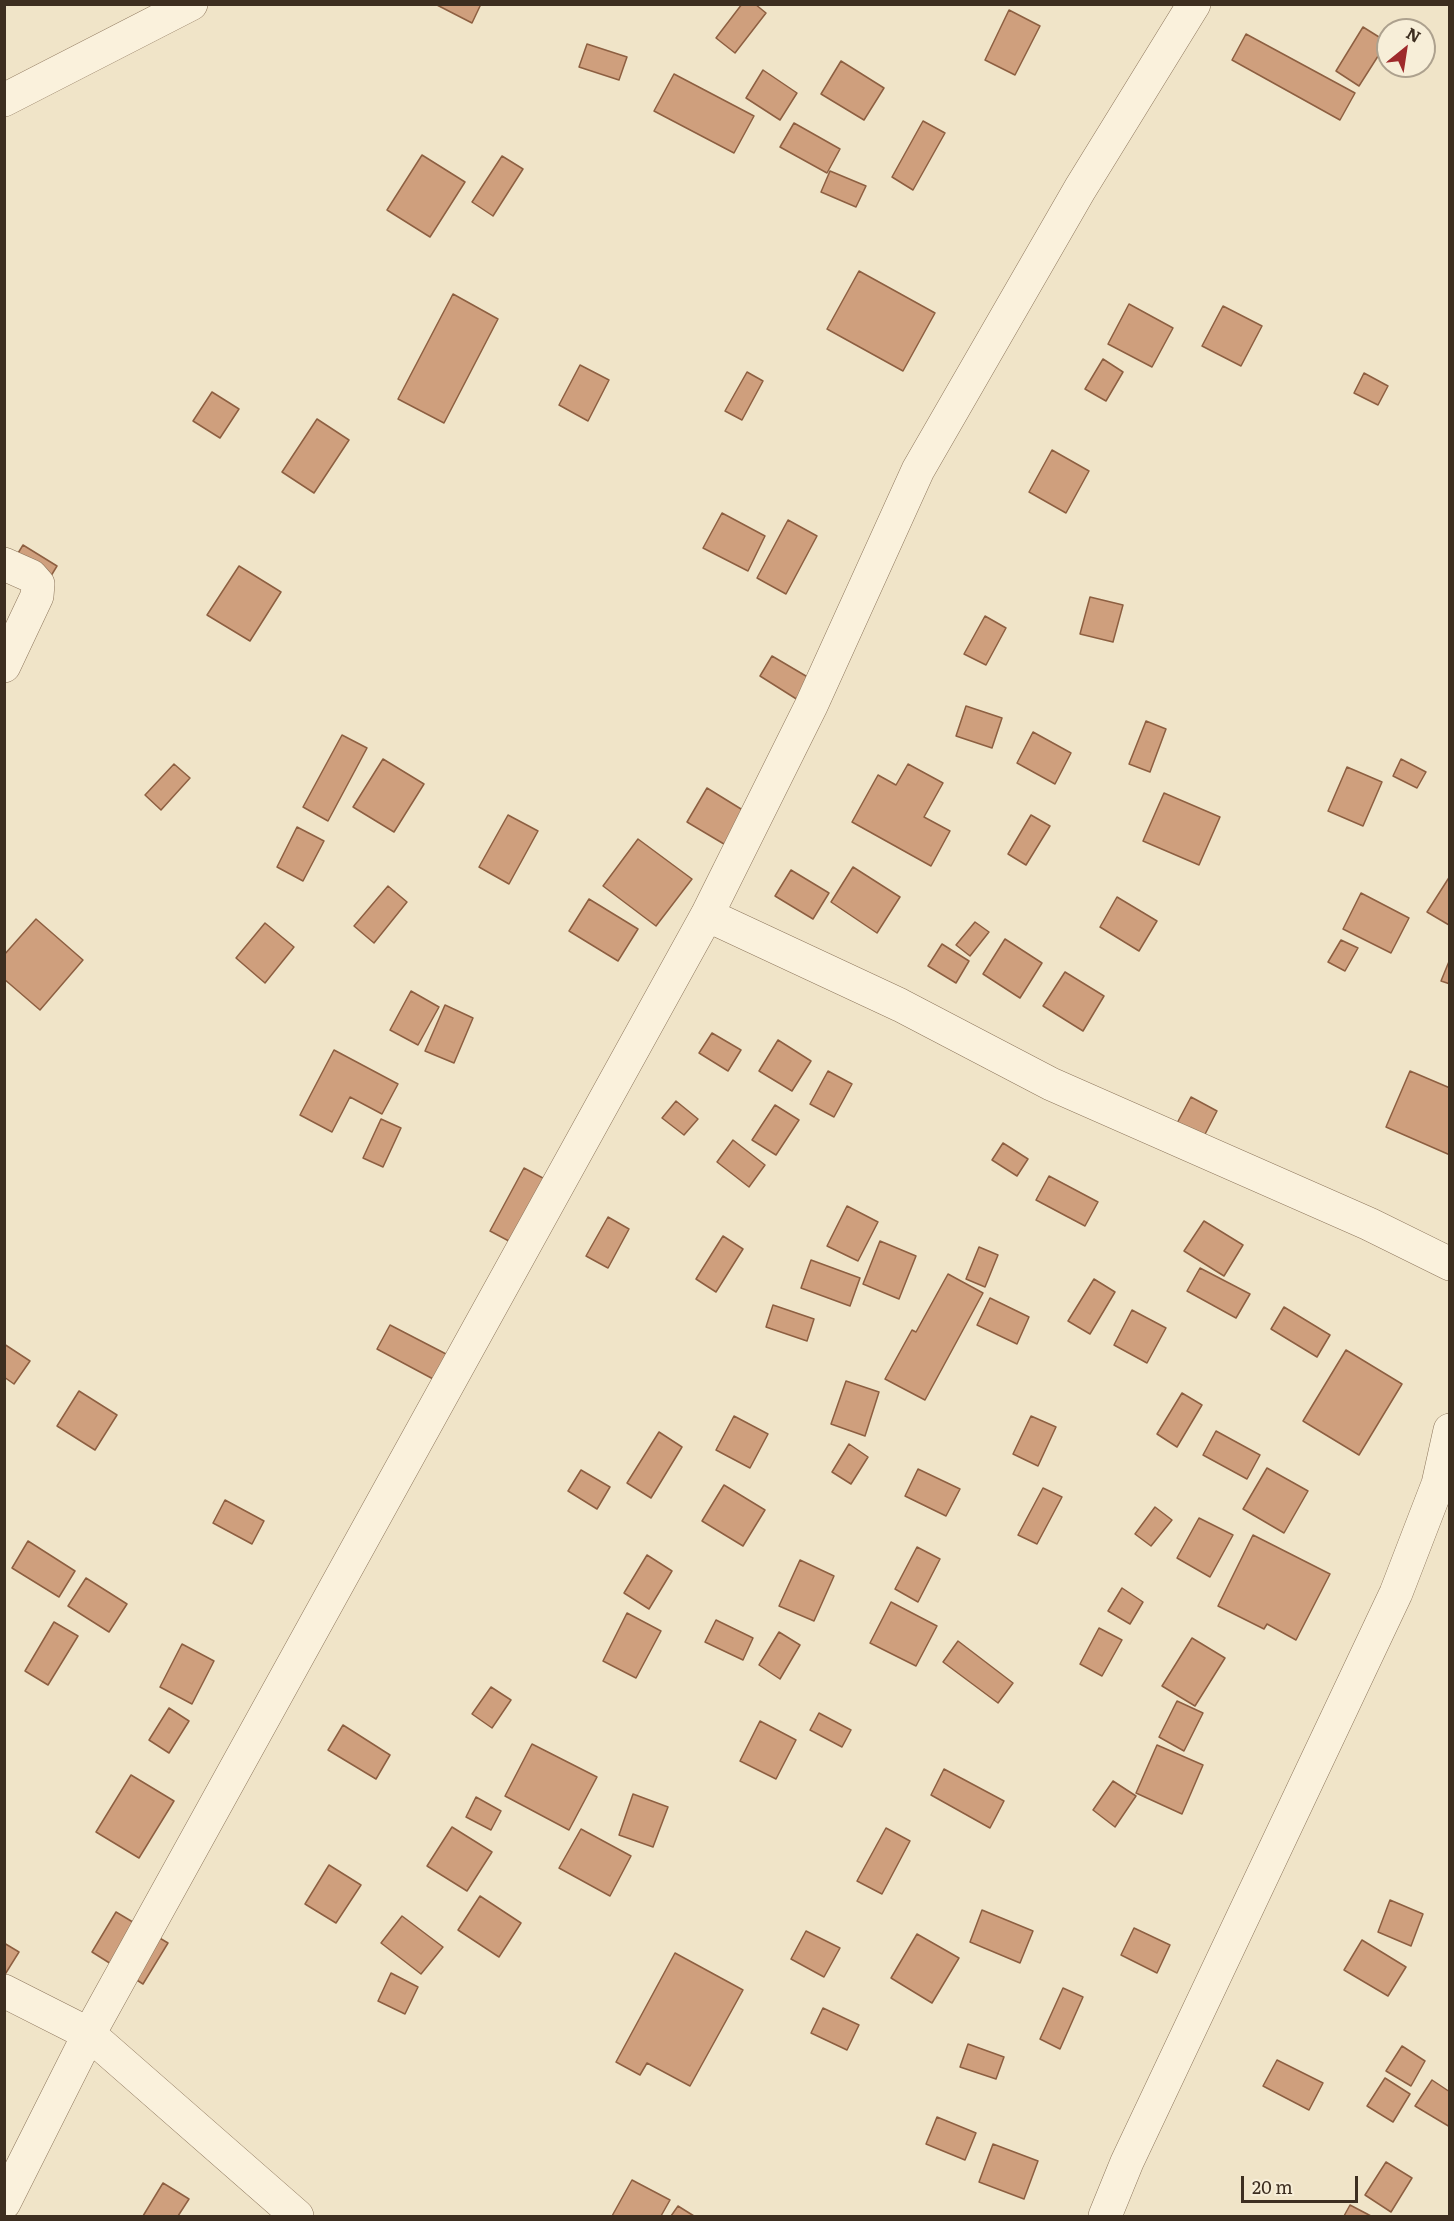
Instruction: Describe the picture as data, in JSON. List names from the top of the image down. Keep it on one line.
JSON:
{"scale_bar":"20 m","north":"top right"}
